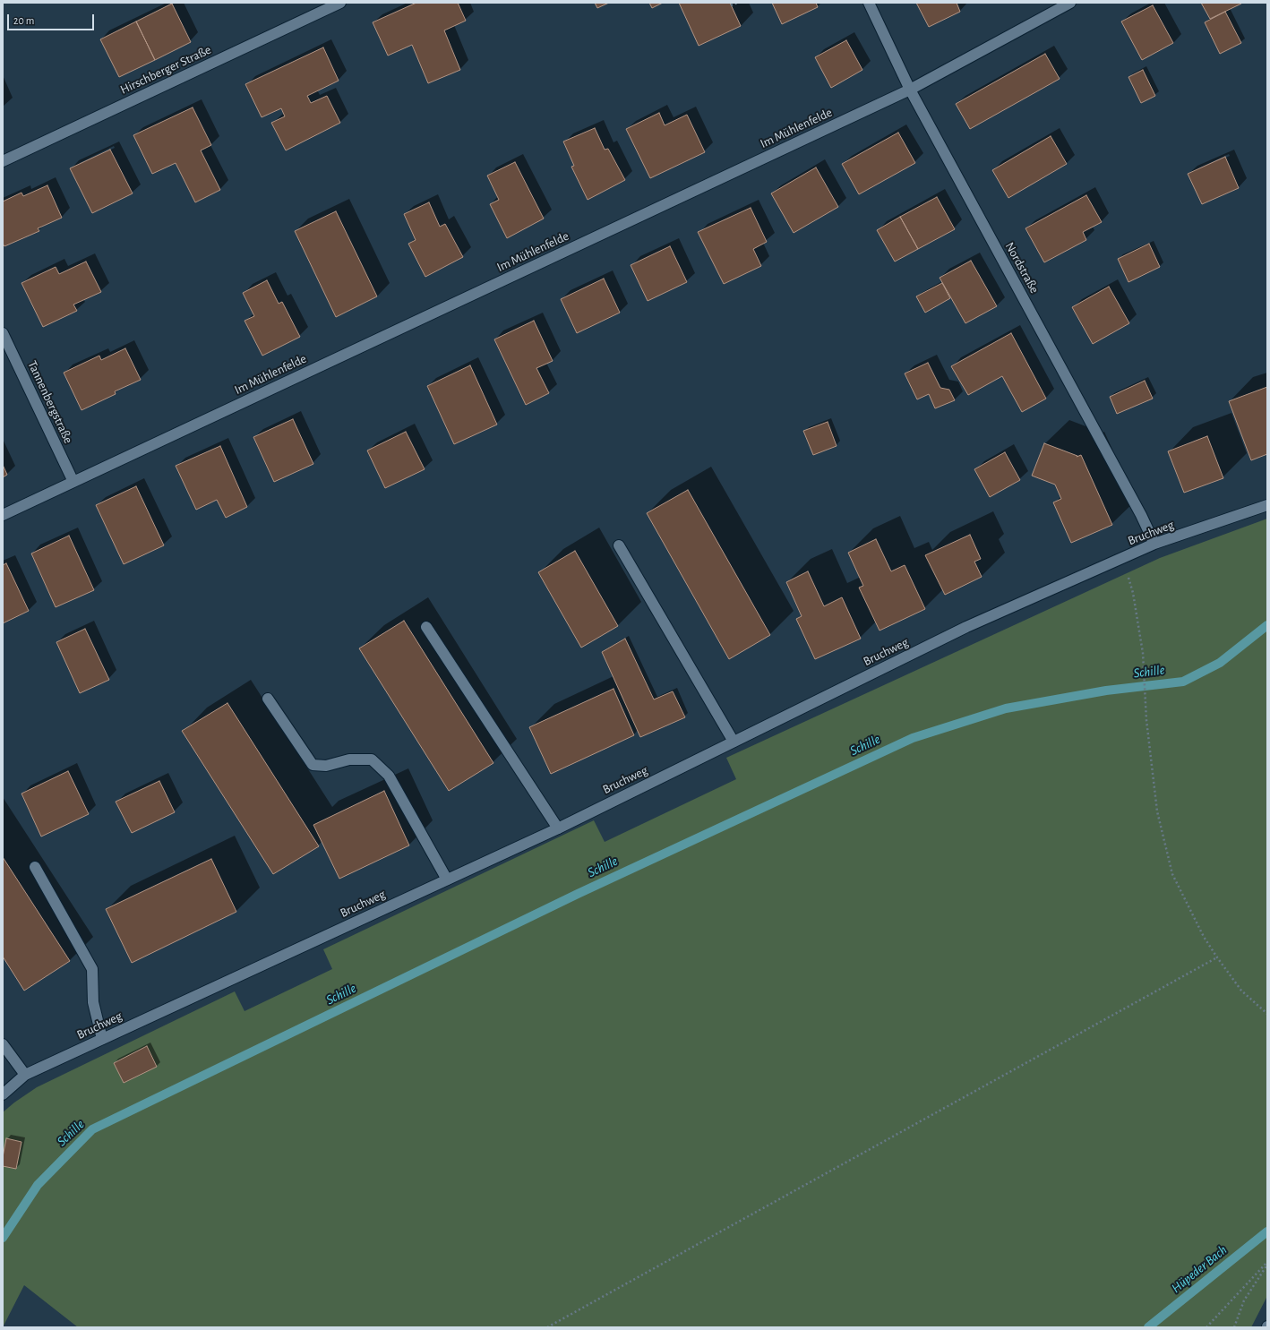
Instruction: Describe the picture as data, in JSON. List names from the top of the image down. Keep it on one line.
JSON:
{"streets":{"street":["Hirschberger Straße","Im Mühlenfelde","Nordstraße","Tannenbergstraße","Bruchweg"]},"crossings":[["Im Mühlenfelde","Nordstraße"],["Im Mühlenfelde","Tannenbergstraße"],["Nordstraße","Bruchweg"]],"water":["Schille","Hüpeder Bach"],"scale_bar":"20 m"}
